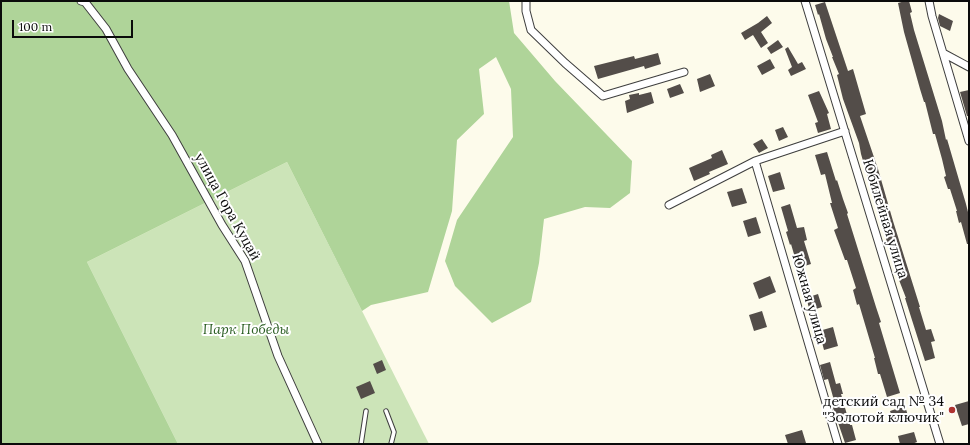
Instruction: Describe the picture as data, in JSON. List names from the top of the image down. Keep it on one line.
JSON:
{"streets":{"street":["улица Гора Куцай","Юбилейная улица","Южная улица"]},"parks":["Парк Победы"],"places":["детский сад № 34 \"Золотой ключик\""],"scale_bar":"100 m"}
